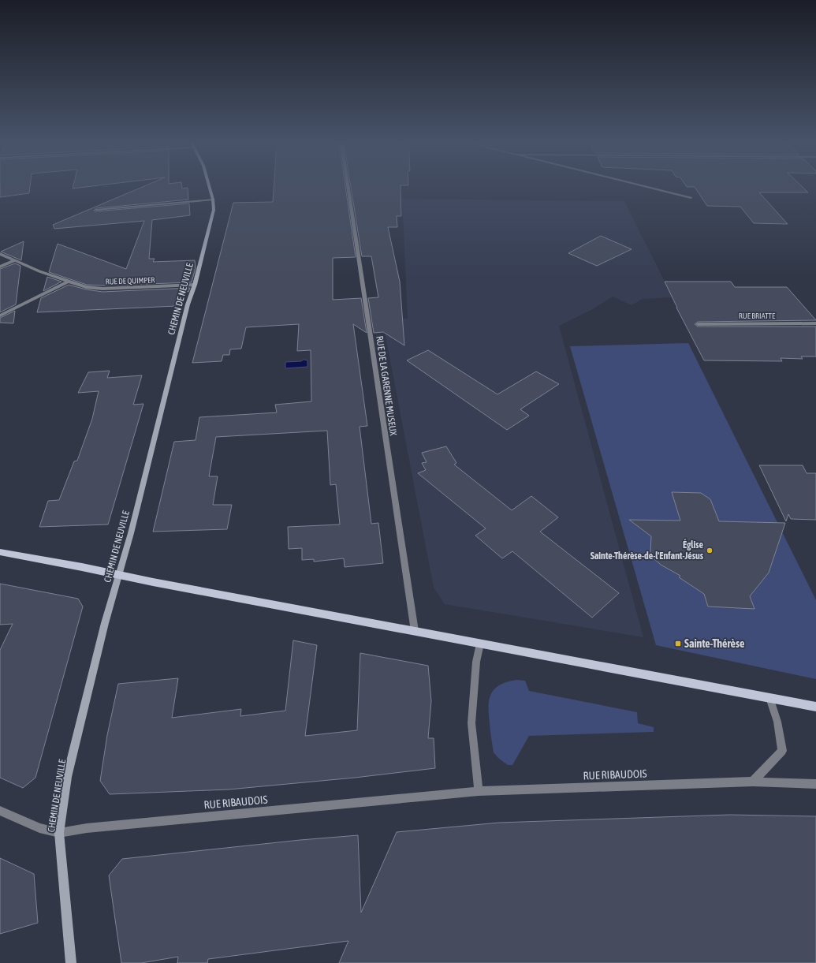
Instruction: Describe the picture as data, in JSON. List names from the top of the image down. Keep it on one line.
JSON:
{"streets":{"main road":["CHEMIN DE NEUVILLE"],"street":["RUE DE QUIMPER","RUE BRIATTE","RUE DE LA GARENNE MUSEUX","RUE RIBAUDOIS"]},"crossings":[["RUE DE QUIMPER","CHEMIN DE NEUVILLE"],["CHEMIN DE NEUVILLE","RUE RIBAUDOIS"]],"places":{"other":["Église Sainte-Thérèse-de-l'Enfant-Jésus"],"transit":["Sainte-Thérèse"]}}
